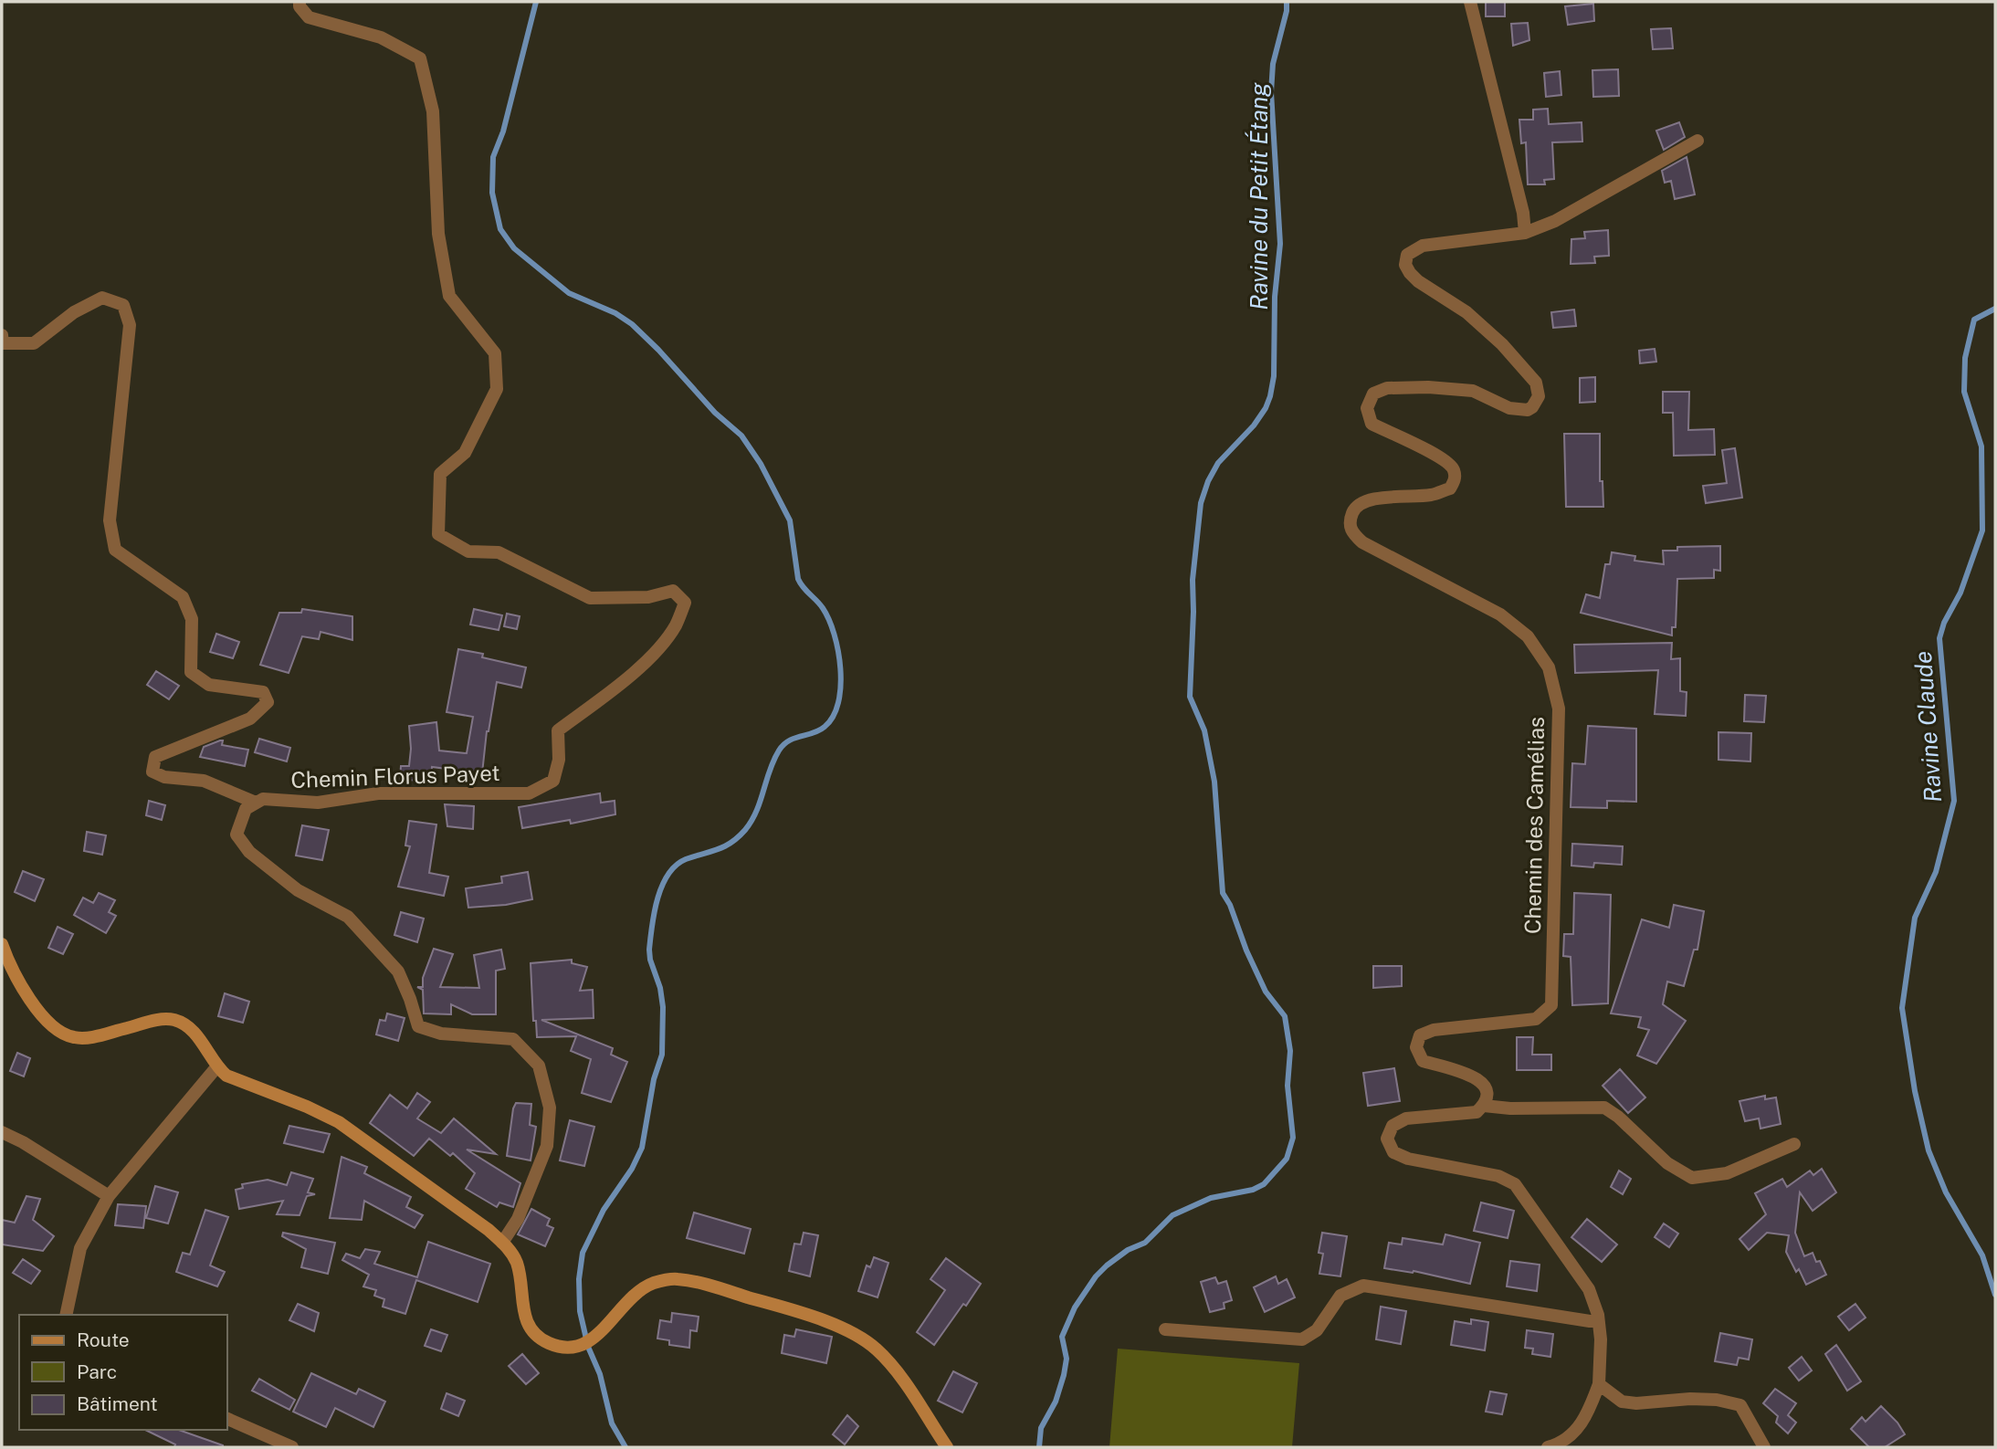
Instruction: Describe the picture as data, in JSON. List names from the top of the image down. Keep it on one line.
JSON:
{"streets":{"street":["Chemin Florus Payet","Chemin des Camélias"]},"water":["Ravine du Petit Étang","Ravine Claude"],"legend":["Route","Parc","Bâtiment"]}
